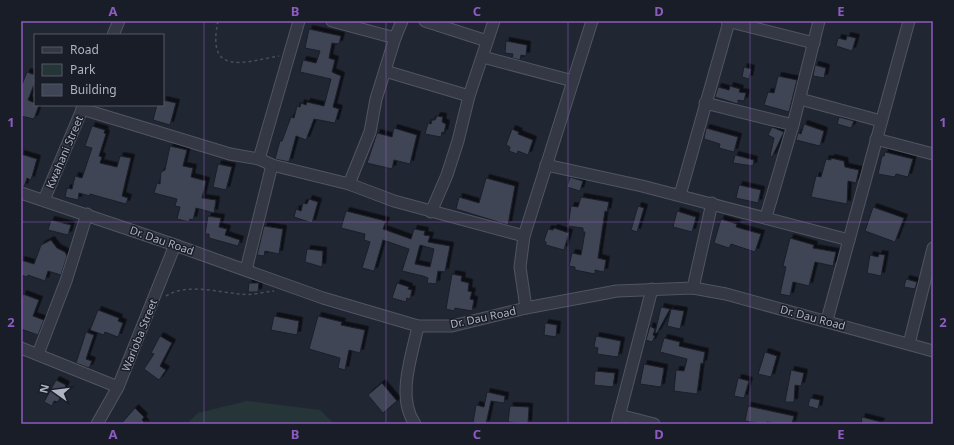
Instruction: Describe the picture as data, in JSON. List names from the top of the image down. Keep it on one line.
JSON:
{"streets":{"street":["Kwahani Street","Dr. Dau Road","Warioba Street"]},"crossings":[["Kwahani Street","Dr. Dau Road"],["Dr. Dau Road","Warioba Street"]],"legend":["Road","Park","Building"],"north":"left","grid":{"columns":["A","B","C","D","E"],"rows":["1","2"]}}
